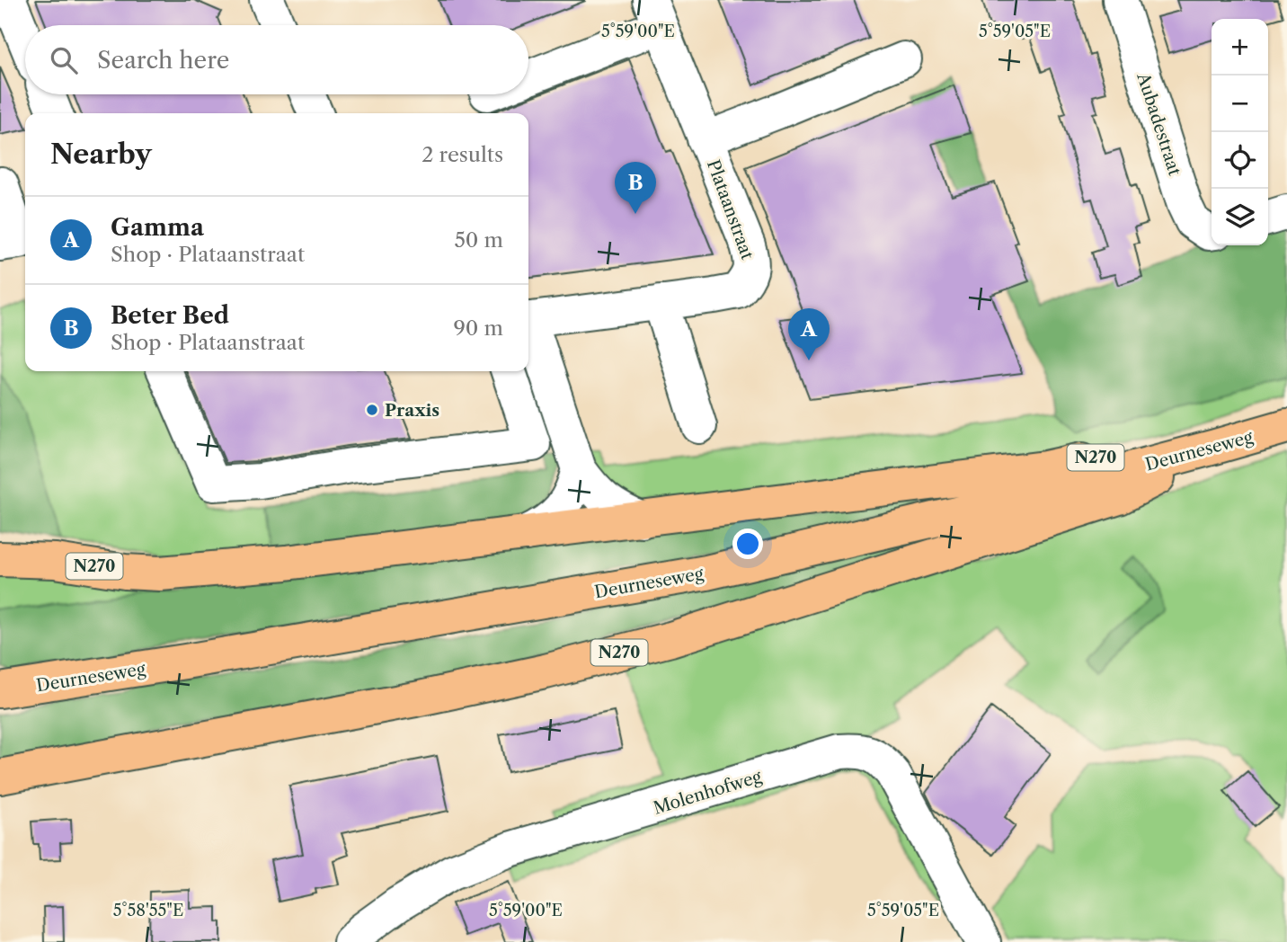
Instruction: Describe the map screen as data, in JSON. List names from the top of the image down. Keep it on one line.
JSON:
{"streets":{"main road":["Deurneseweg","N270"],"street":["Aubadestraat","Plataanstraat","Molenhofweg"]},"crossings":[["Plataanstraat","N270"],["Deurneseweg","N270"]],"places":["Praxis"],"page":{"map_buttons":["+","−"],"search":"Search here","heading":["Nearby","2 results"],"pins":["B","A"],"list":[{"mark":"A","name":"Gamma","note":"Shop · Plataanstraat","value":"50 m"},{"mark":"B","name":"Beter Bed","note":"Shop · Plataanstraat","value":"90 m"}]},"coordinates":["5°59'00\"E","5°59'05\"E","5°58'55\"E"]}
